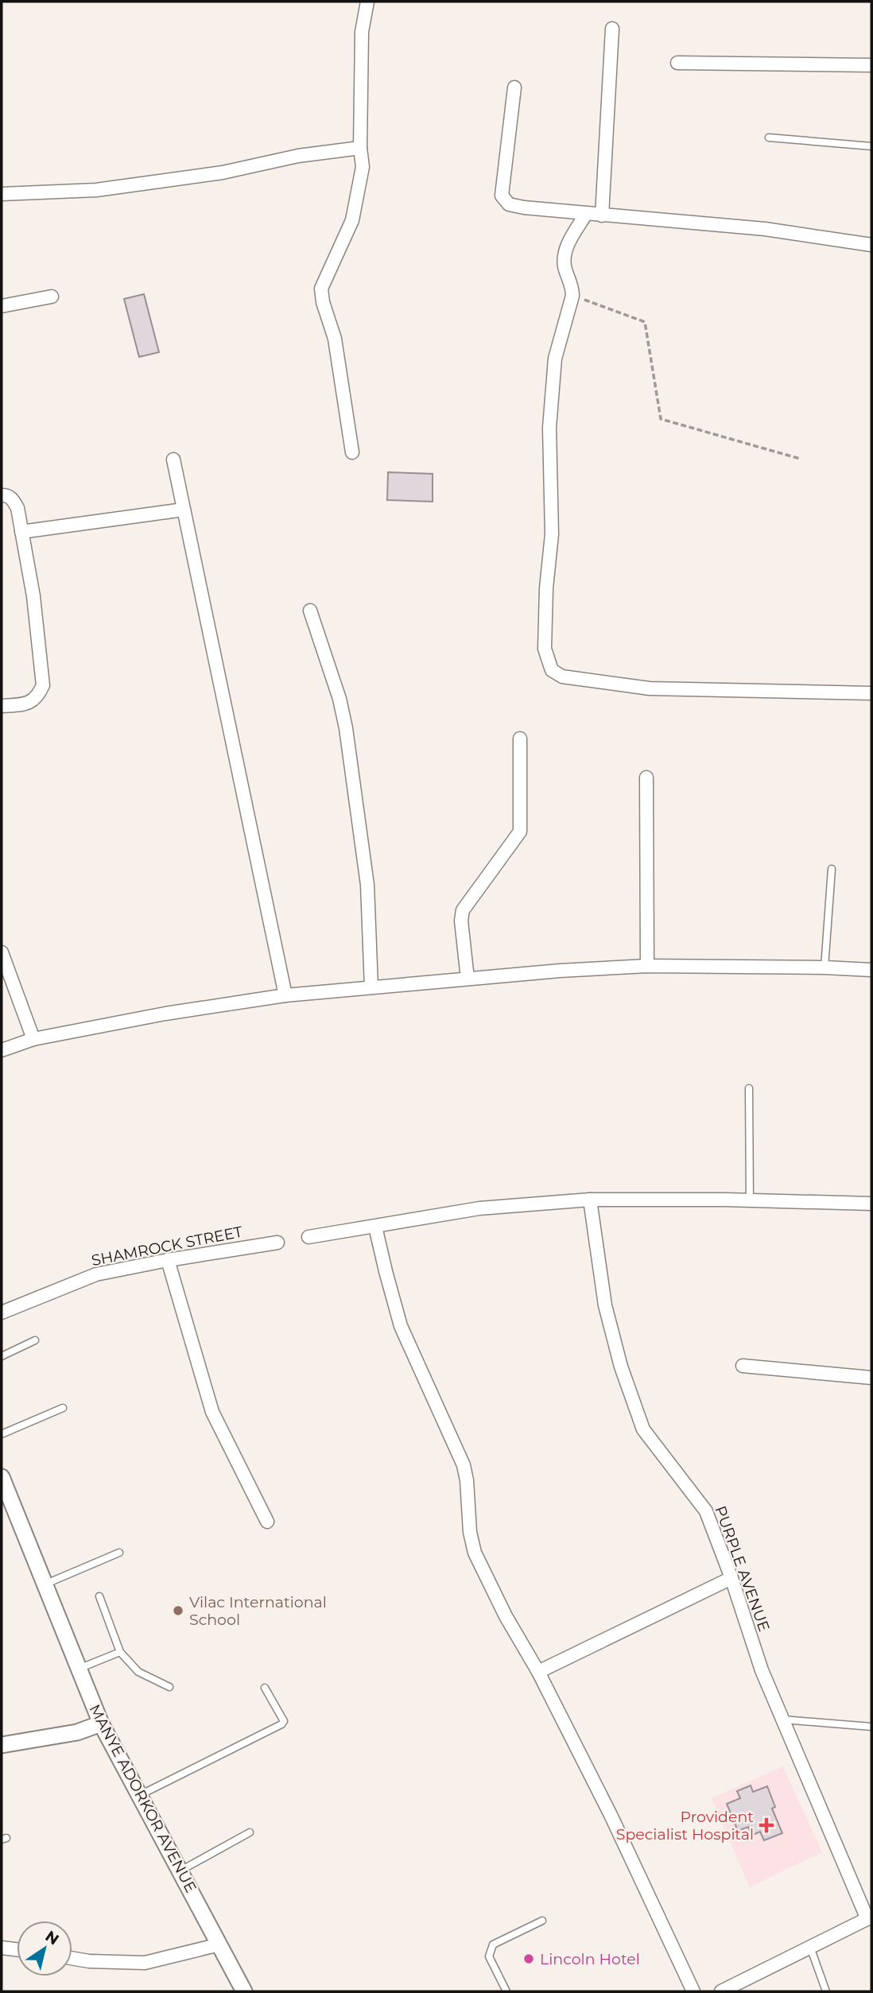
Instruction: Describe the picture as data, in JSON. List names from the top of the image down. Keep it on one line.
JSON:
{"streets":{"street":["SHAMROCK STREET","PURPLE AVENUE","MANYE ADORKOR AVENUE"]},"places":{"other":["Vilac International School","Lincoln Hotel"],"health":["Provident Specialist Hospital"]},"north":"top right"}
